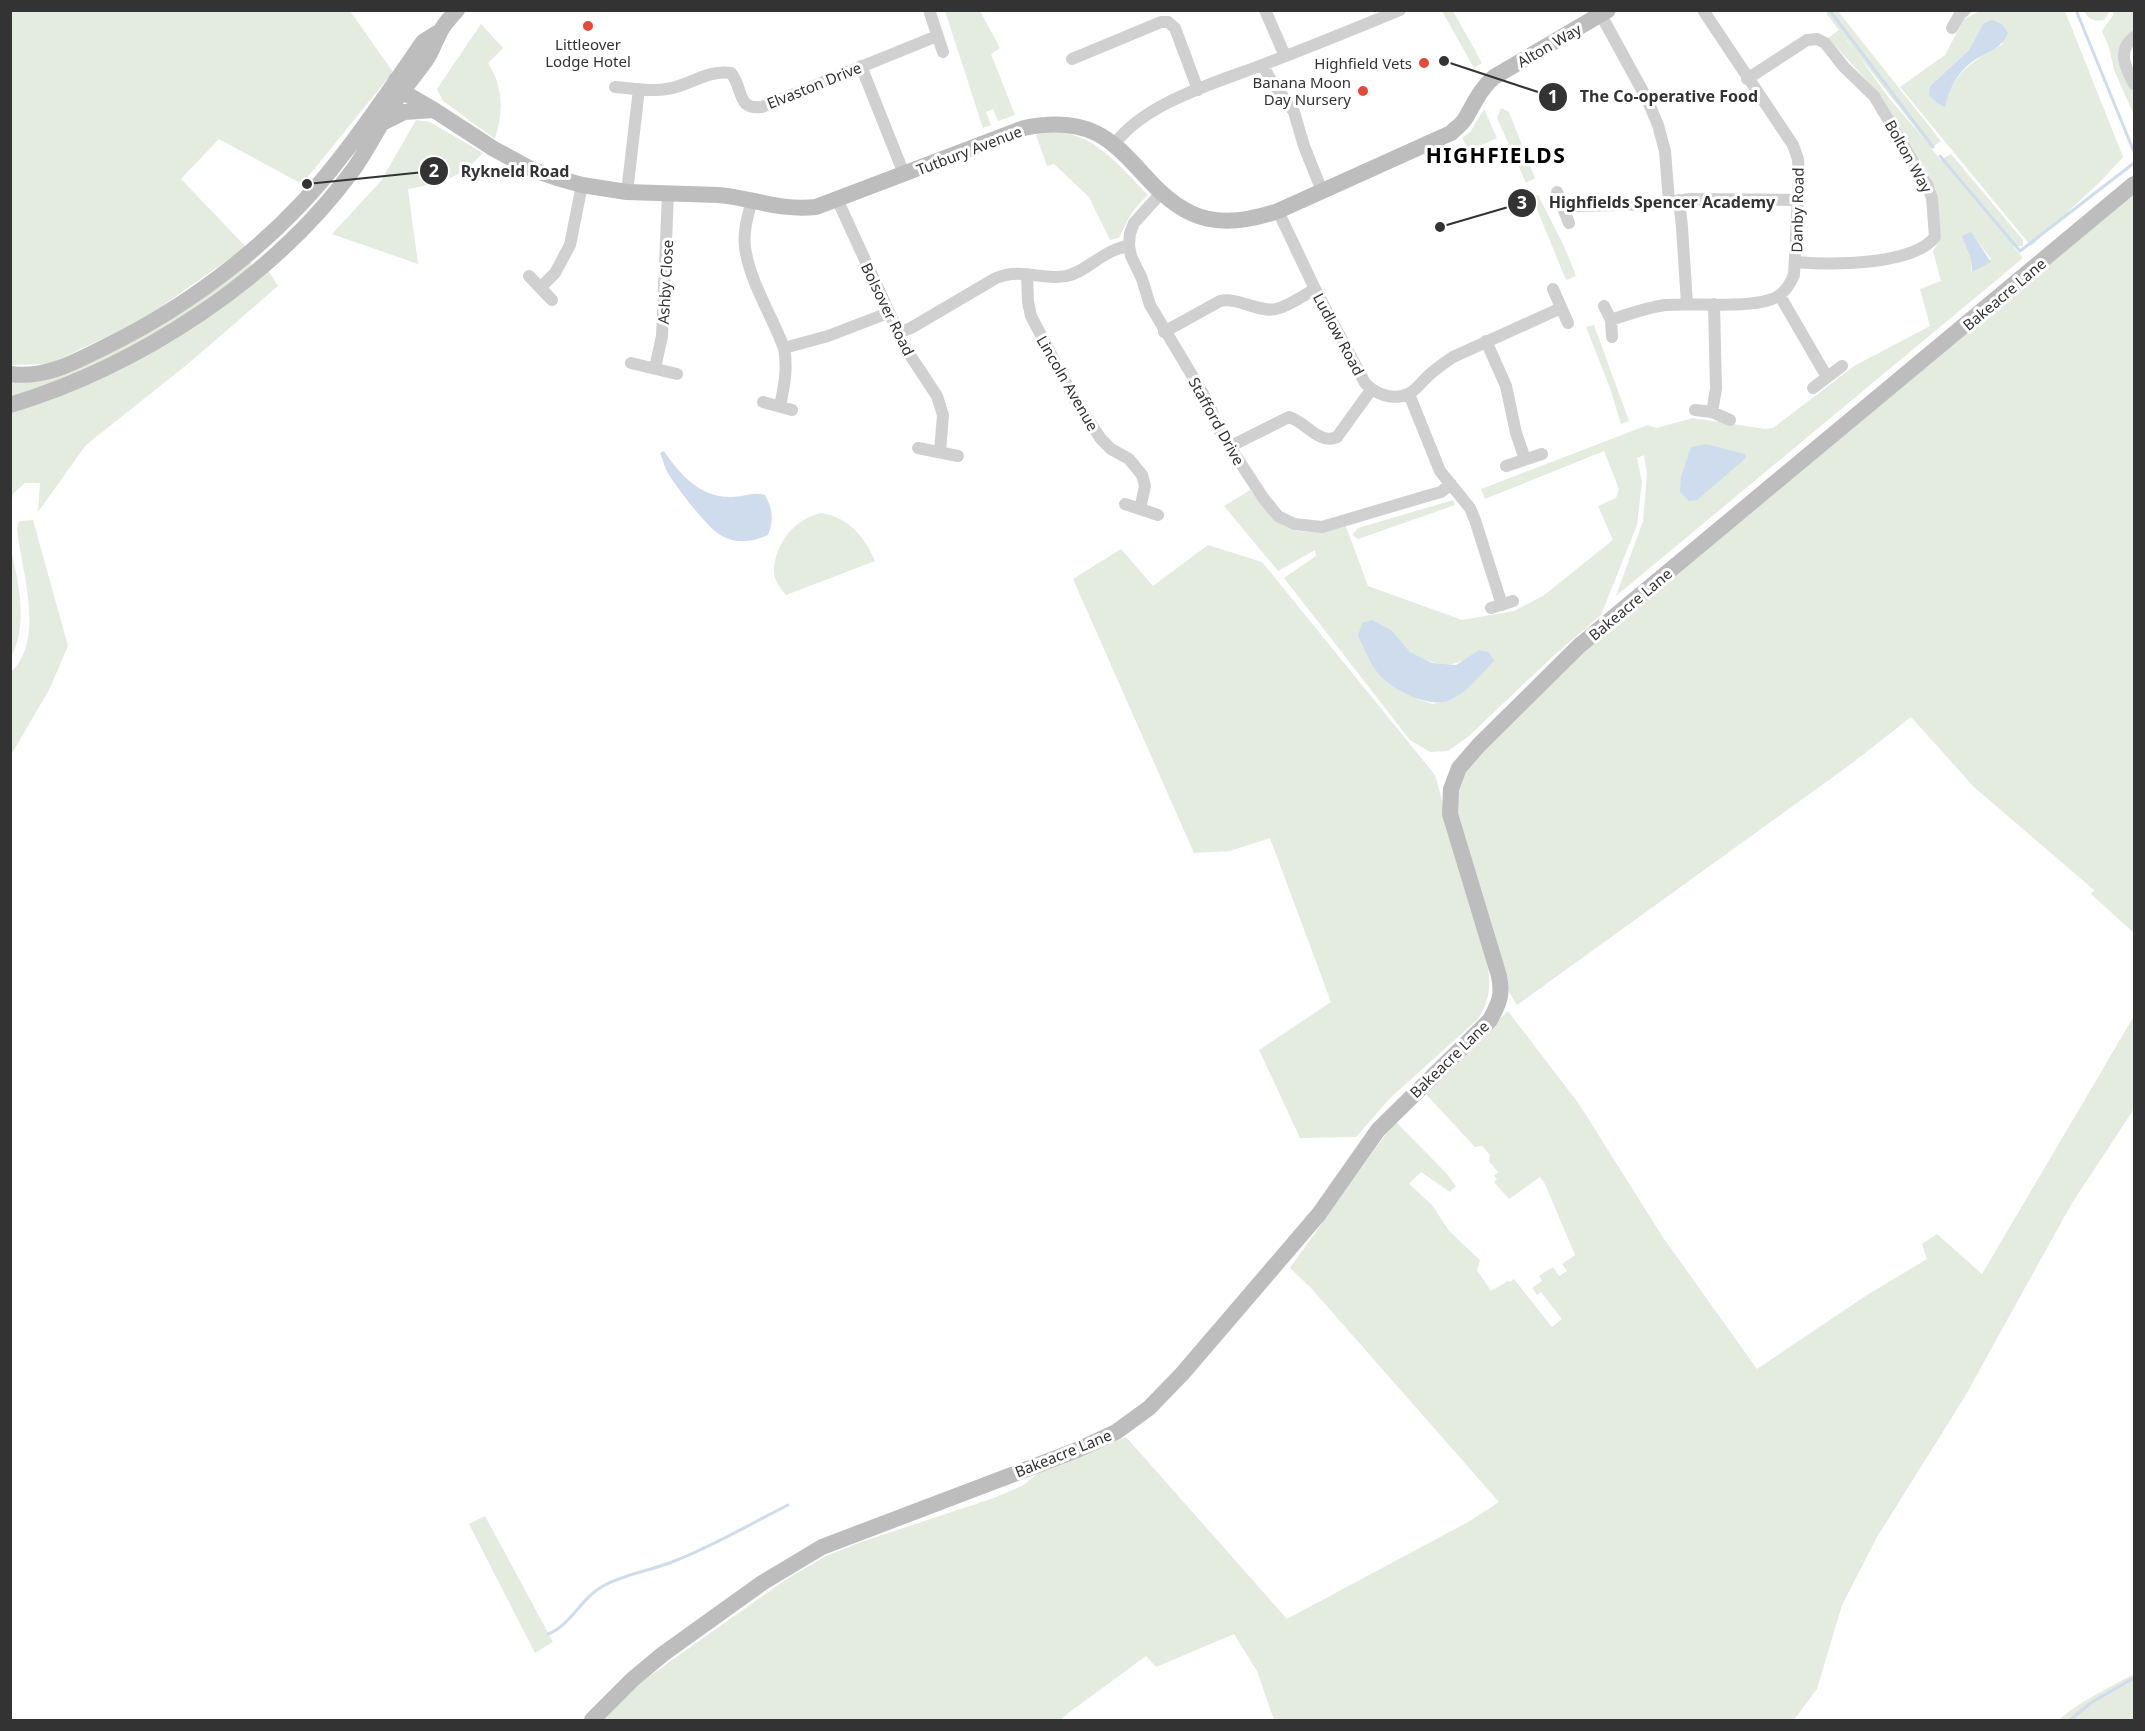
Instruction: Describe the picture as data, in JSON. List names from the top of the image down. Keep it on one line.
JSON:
{"streets":{"street":["Alton Way","Elvaston Drive","Tutbury Avenue","Bolton Way","Danby Road","Ashby Close","Bakeacre Lane","Bolsover Road","Ludlow Road","Lincoln Avenue","Stafford Drive"]},"crossings":[["Alton Way","Tutbury Avenue"],["Tutbury Avenue","Ashby Close"],["Tutbury Avenue","Bolsover Road"],["Tutbury Avenue","Ludlow Road"],["Bolton Way","Danby Road"]],"districts":["HIGHFIELDS"],"places":["Littleover Lodge Hotel","The Co-operative Food","Highfield Vets","Banana Moon Day Nursery","Rykneld Road","Highfields Spencer Academy"]}
